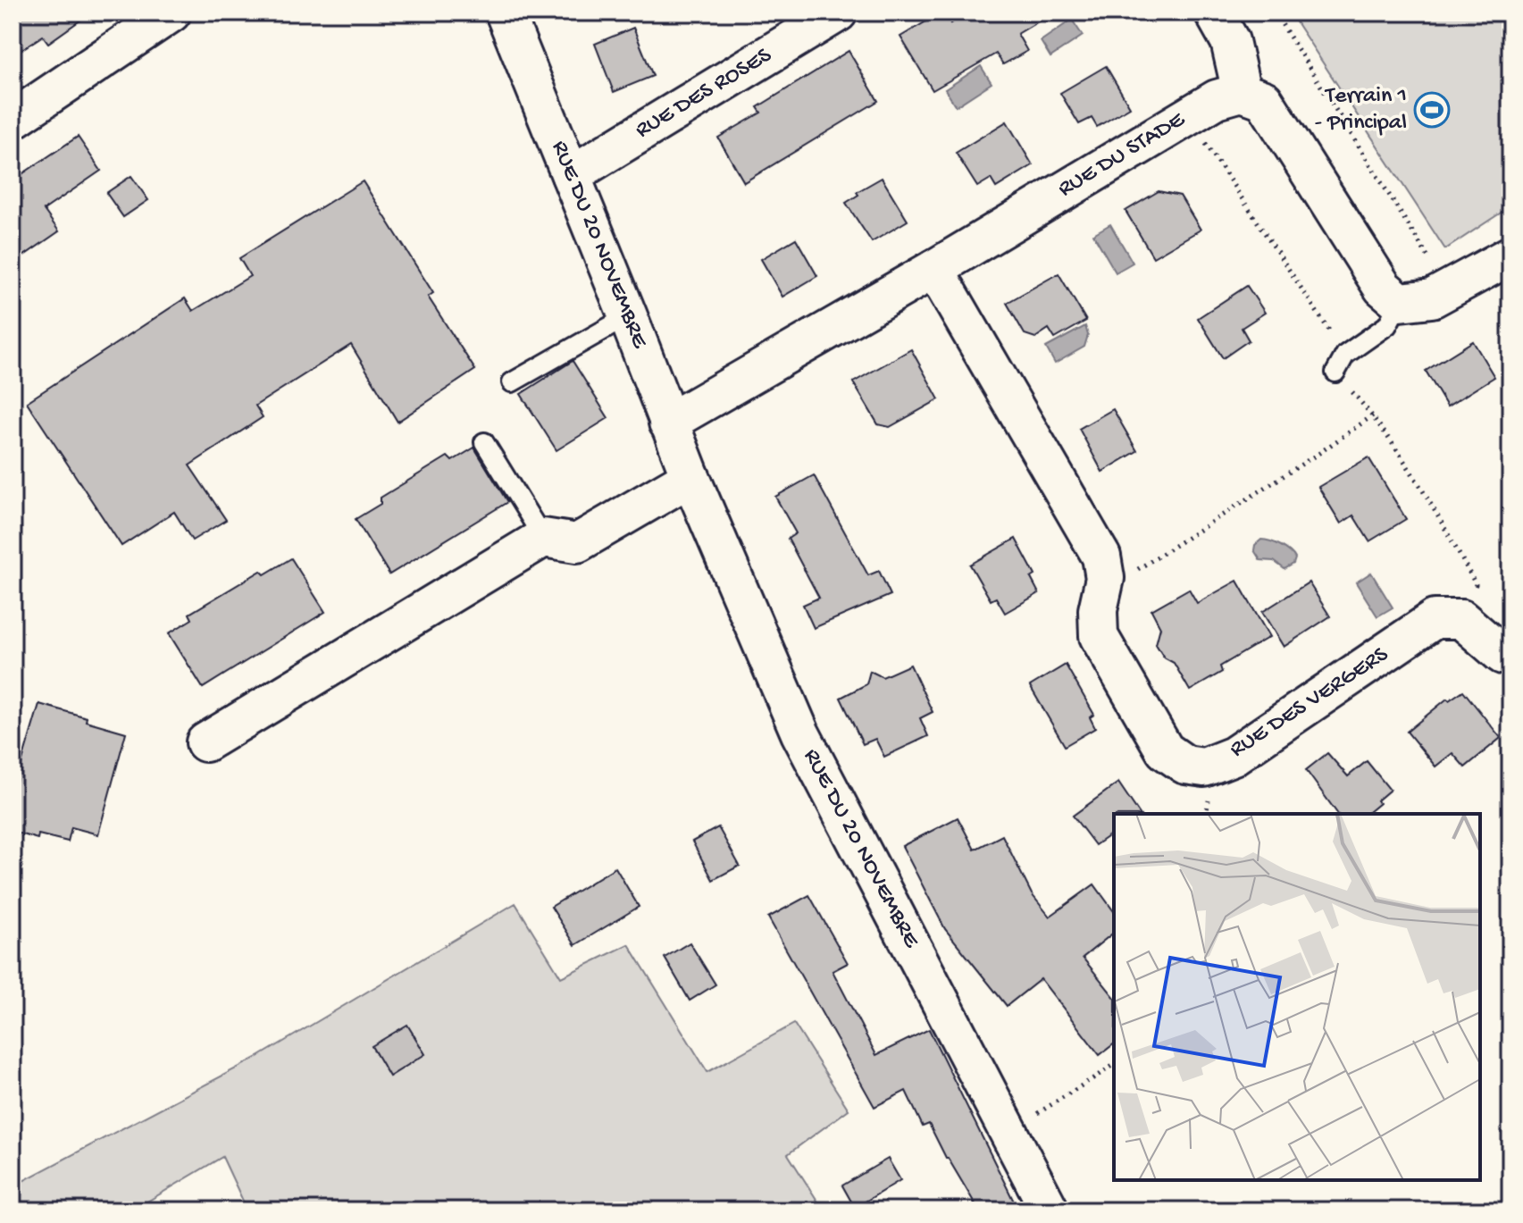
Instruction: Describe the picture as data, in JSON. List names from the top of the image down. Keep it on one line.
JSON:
{"streets":{"street":["RUE DES ROSES","RUE DU STADE","RUE DU 20 NOVEMBRE","RUE DES VERGERS"]},"crossings":[["RUE DES ROSES","RUE DU 20 NOVEMBRE"],["RUE DU STADE","RUE DU 20 NOVEMBRE"],["RUE DU STADE","RUE DES VERGERS"]],"places":{"sports":["Terrain 1 - Principal"]}}
